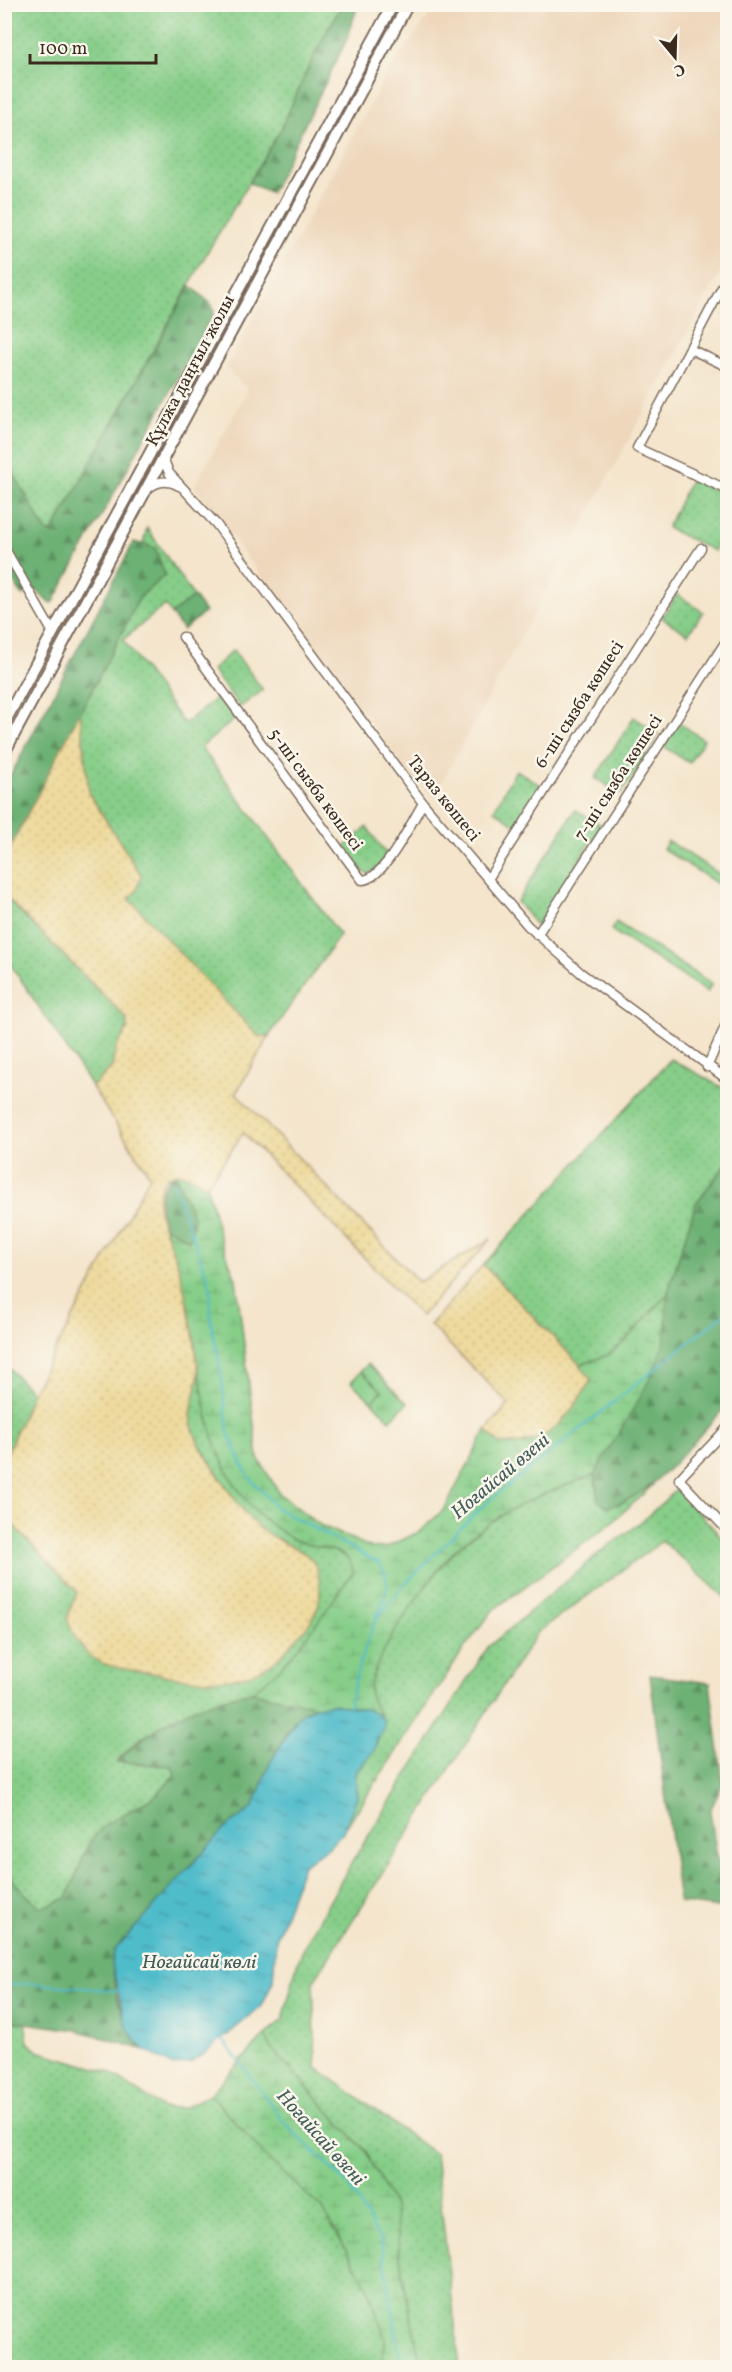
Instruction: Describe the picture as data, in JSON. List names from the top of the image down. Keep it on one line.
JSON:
{"streets":{"main road":["Құлжа даңғыл жолы"],"street":["6-ші сызба көшесі","7-ші сызба көшесі","5-ші сызба көшесі","Тараз көшесі"]},"crossings":[["Құлжа даңғыл жолы","Тараз көшесі"],["6-ші сызба көшесі","Тараз көшесі"],["7-ші сызба көшесі","Тараз көшесі"],["5-ші сызба көшесі","Тараз көшесі"]],"water":["Ноғайсай өзені","Ноғайсай көлі"],"scale_bar":"100 m","north":"bottom"}
